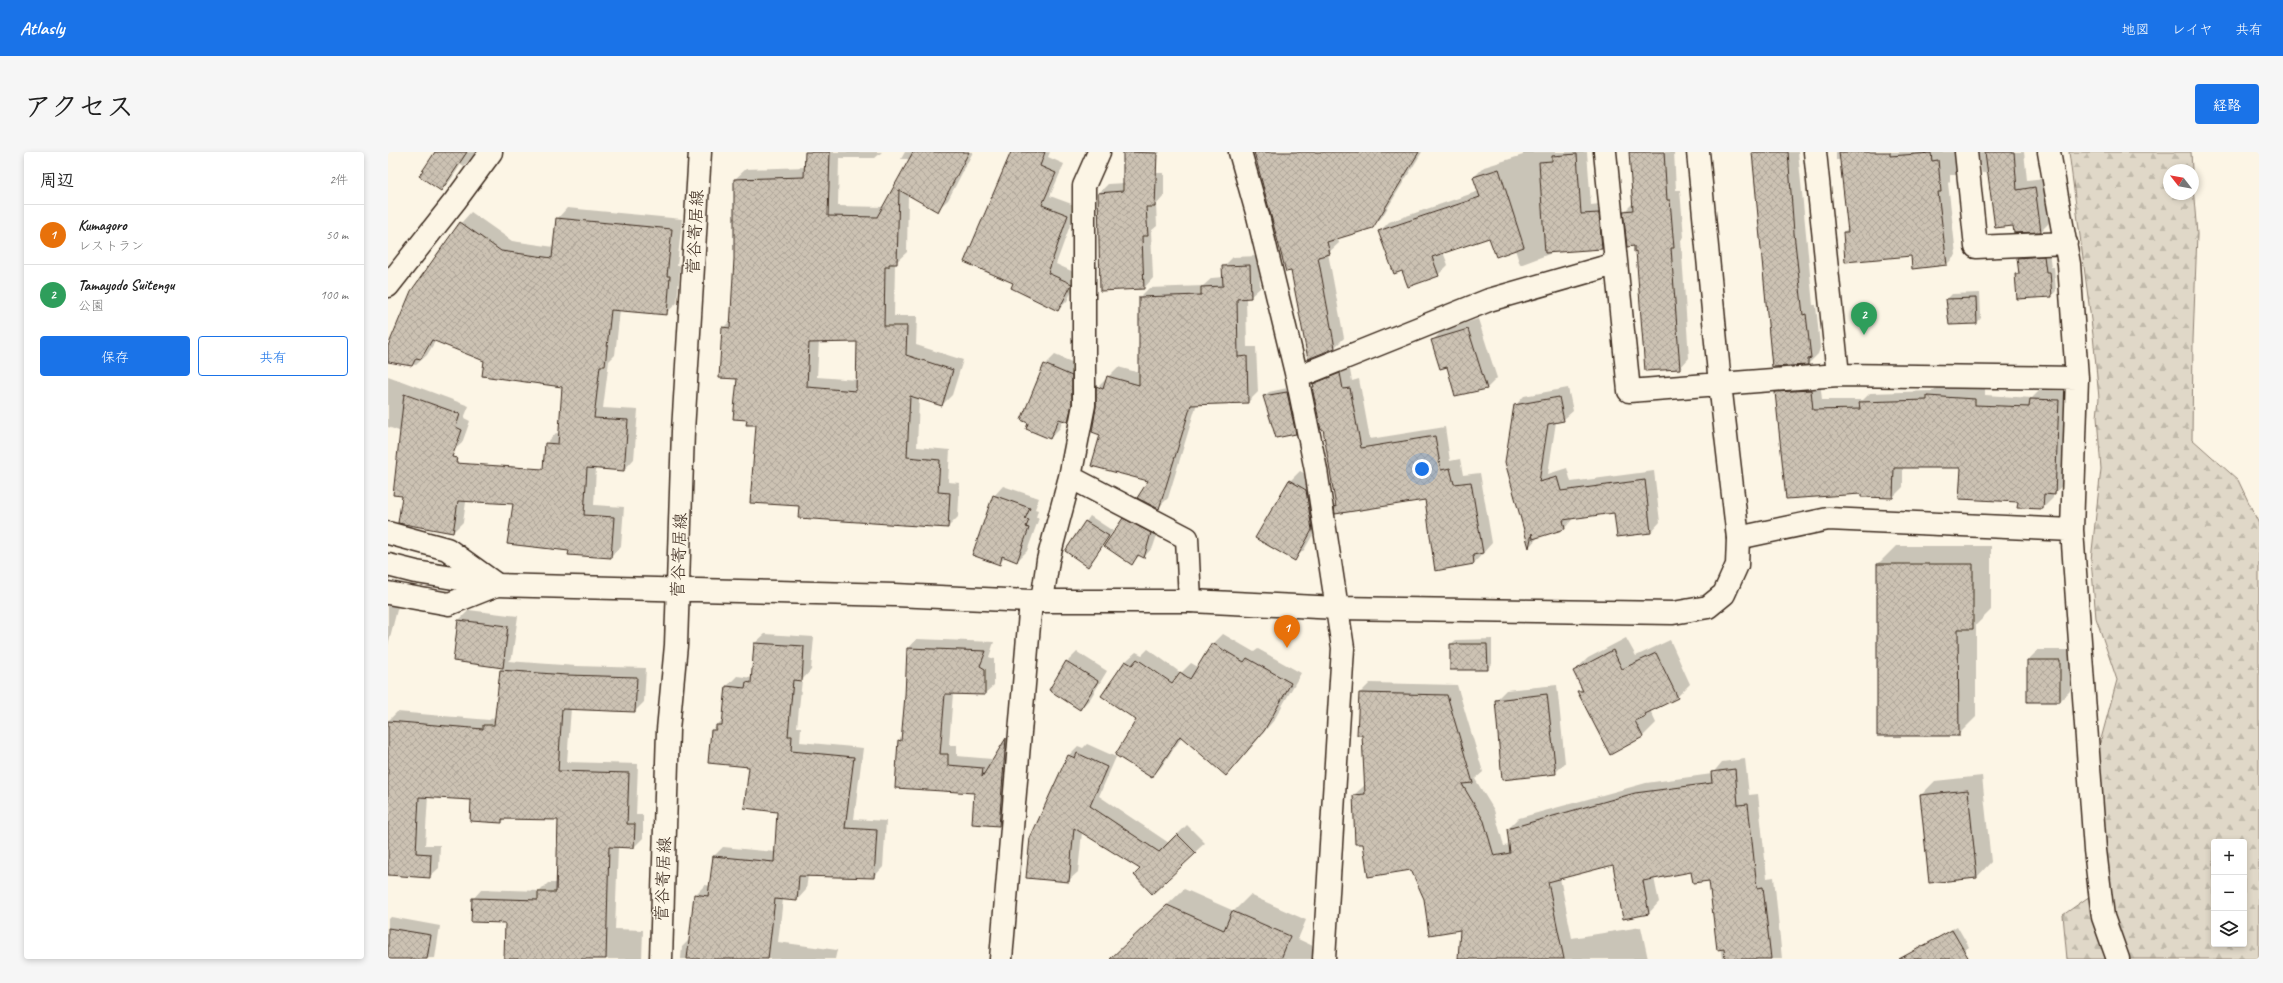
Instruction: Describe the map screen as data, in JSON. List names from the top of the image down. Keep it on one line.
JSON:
{"streets":{"street":["菅谷寄居線"]},"north":"top left","page":{"header":"Atlasly","nav":["地図","レイヤ","共有"],"title":"アクセス","buttons":["経路",["保存","共有"]],"heading":["周辺","2件"],"list":[{"mark":"1","name":"Kumagoro","note":"レストラン","value":"50 m"},{"mark":"2","name":"Tamayodo Suitengu","note":"公園","value":"100 m"}],"pins":["2","1"],"map_buttons":["+","−"]}}
